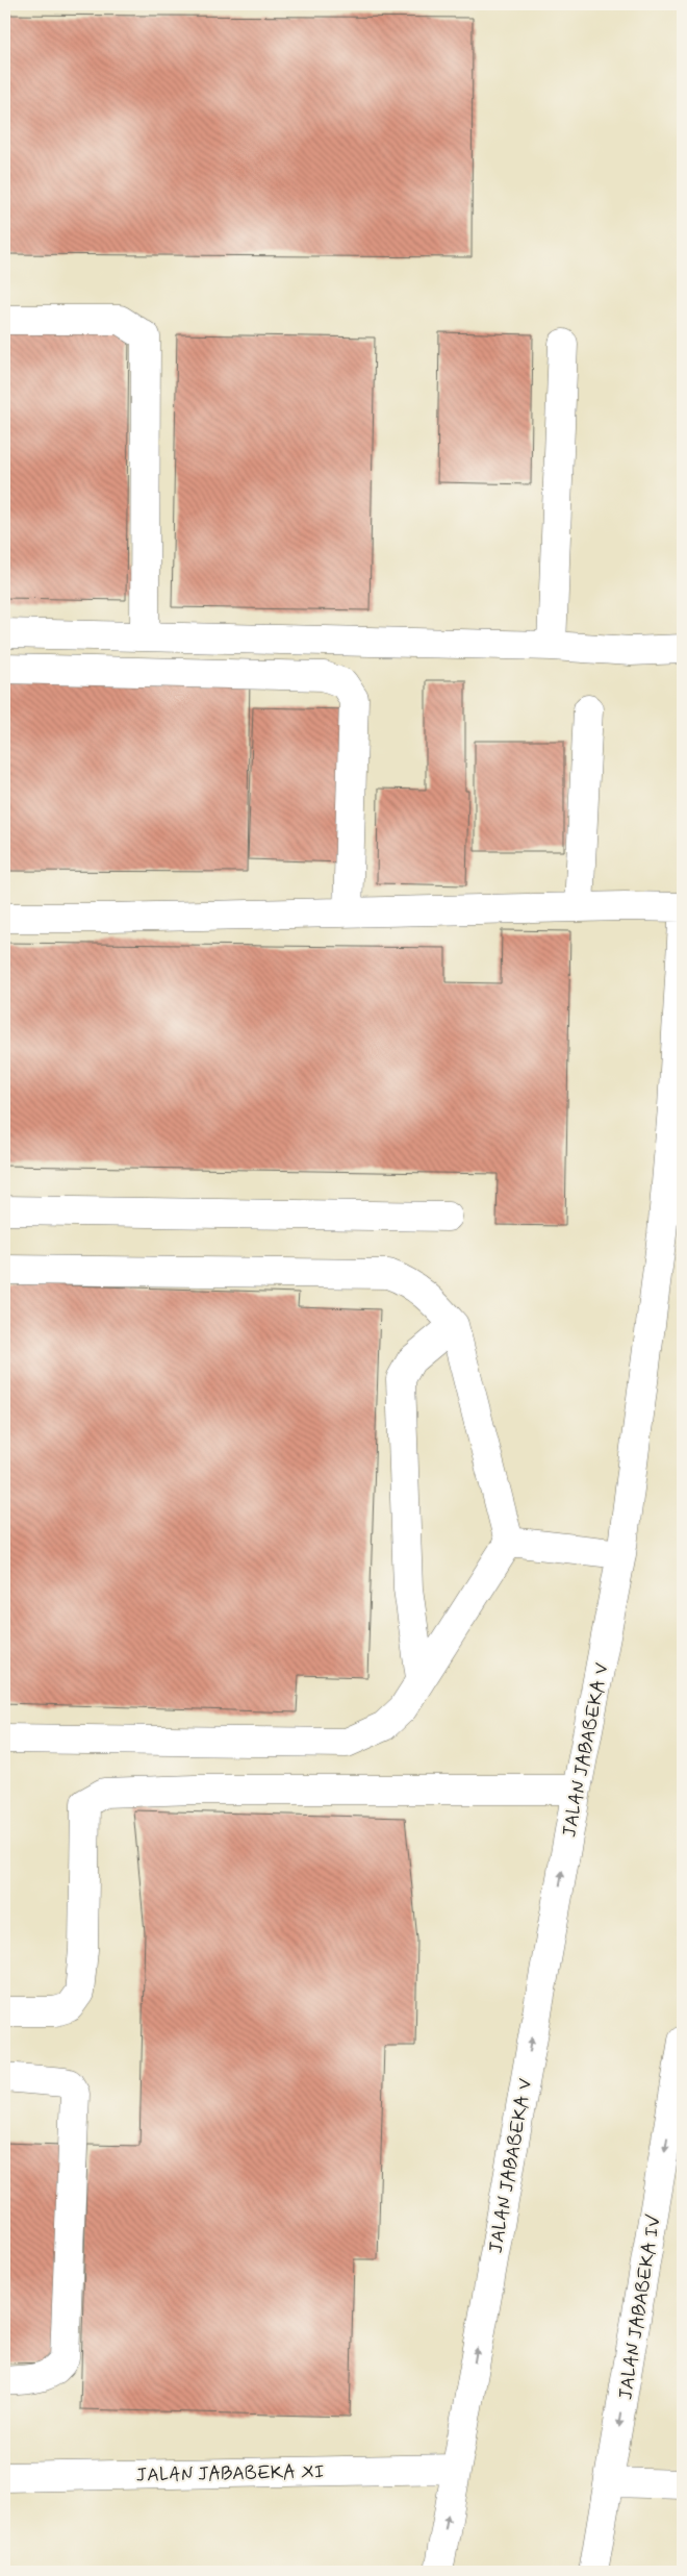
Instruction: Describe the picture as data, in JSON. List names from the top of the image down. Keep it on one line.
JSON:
{"streets":{"street":["JALAN JABABEKA V","JALAN JABABEKA IV","JALAN JABABEKA XI"]},"crossings":[["JALAN JABABEKA V","JALAN JABABEKA XI"]],"one_way":["JALAN JABABEKA V","JALAN JABABEKA IV"]}
